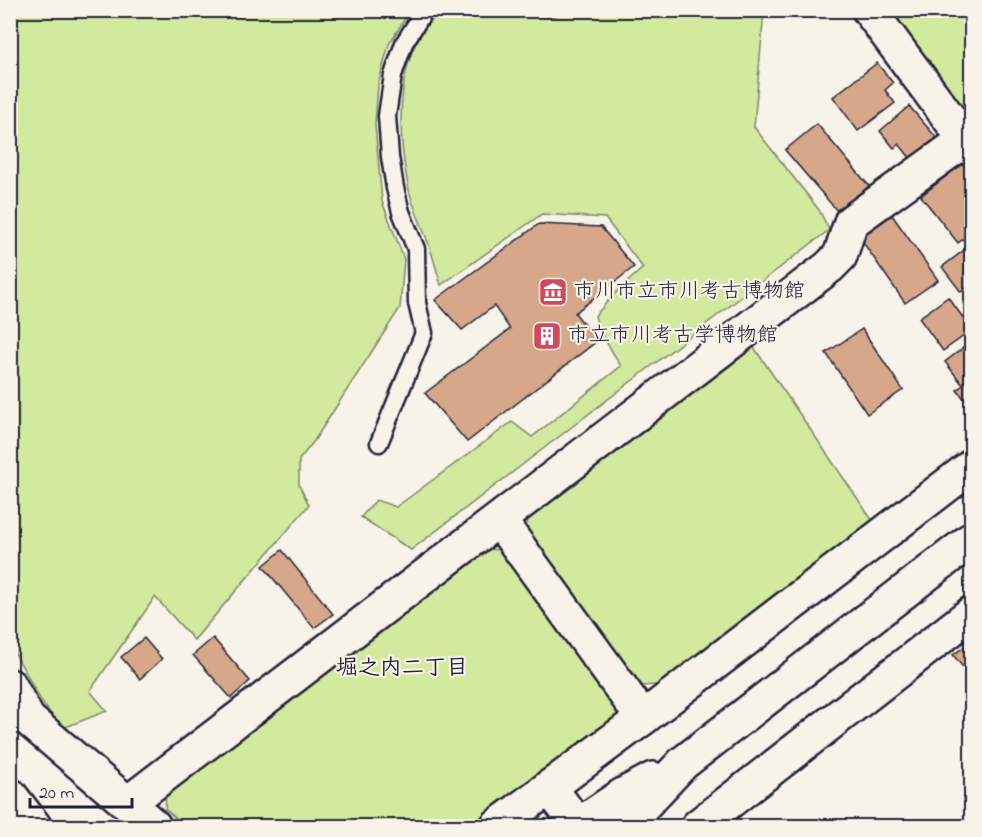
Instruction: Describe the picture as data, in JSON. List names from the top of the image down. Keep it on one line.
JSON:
{"districts":["堀之内二丁目"],"places":{"museum":["市川市立市川考古博物館"],"building":["市立市川考古学博物館"]},"scale_bar":"20 m"}
